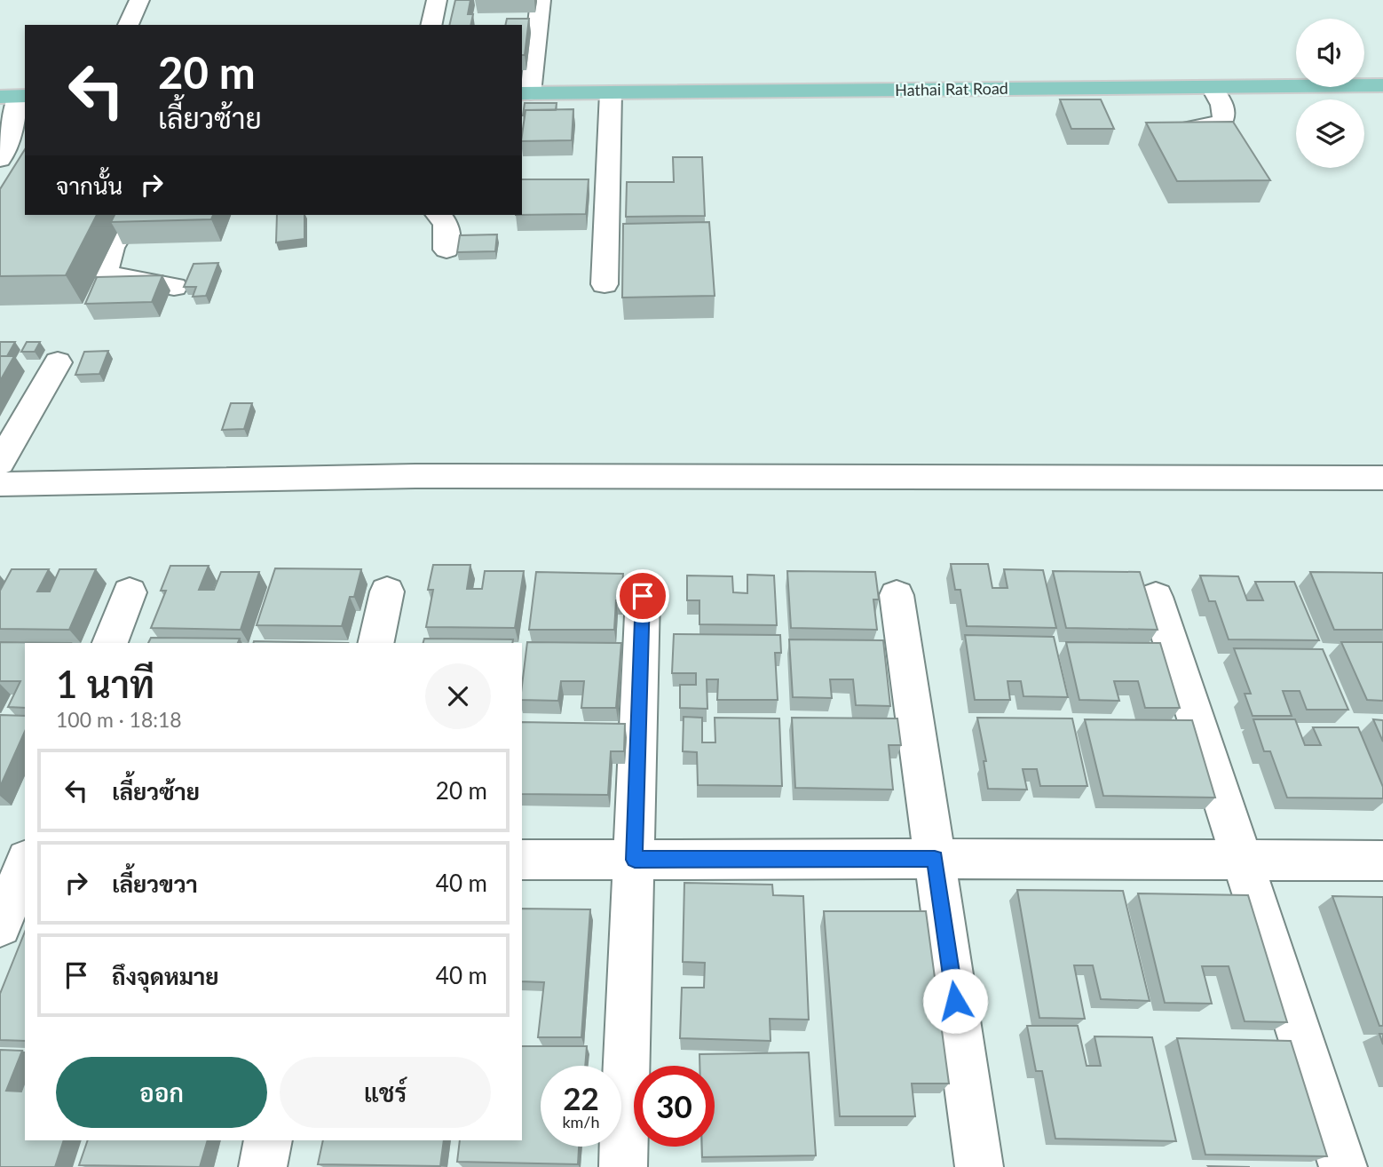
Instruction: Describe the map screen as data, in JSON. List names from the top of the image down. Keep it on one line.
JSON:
{"streets":{"main road":["Hathai Rat Road"]},"page":{"turn":["20 m","เลี้ยวซ้าย"],"then":"จากนั้น","heading":["1 นาที","100 m · 18:18"],"list":[{"name":"เลี้ยวซ้าย","value":"20 m"},{"name":"เลี้ยวขวา","value":"40 m"},{"name":"ถึงจุดหมาย","value":"40 m"}],"buttons":["ออก","แชร์"],"speed":"22 km/h","limit":"30"}}
